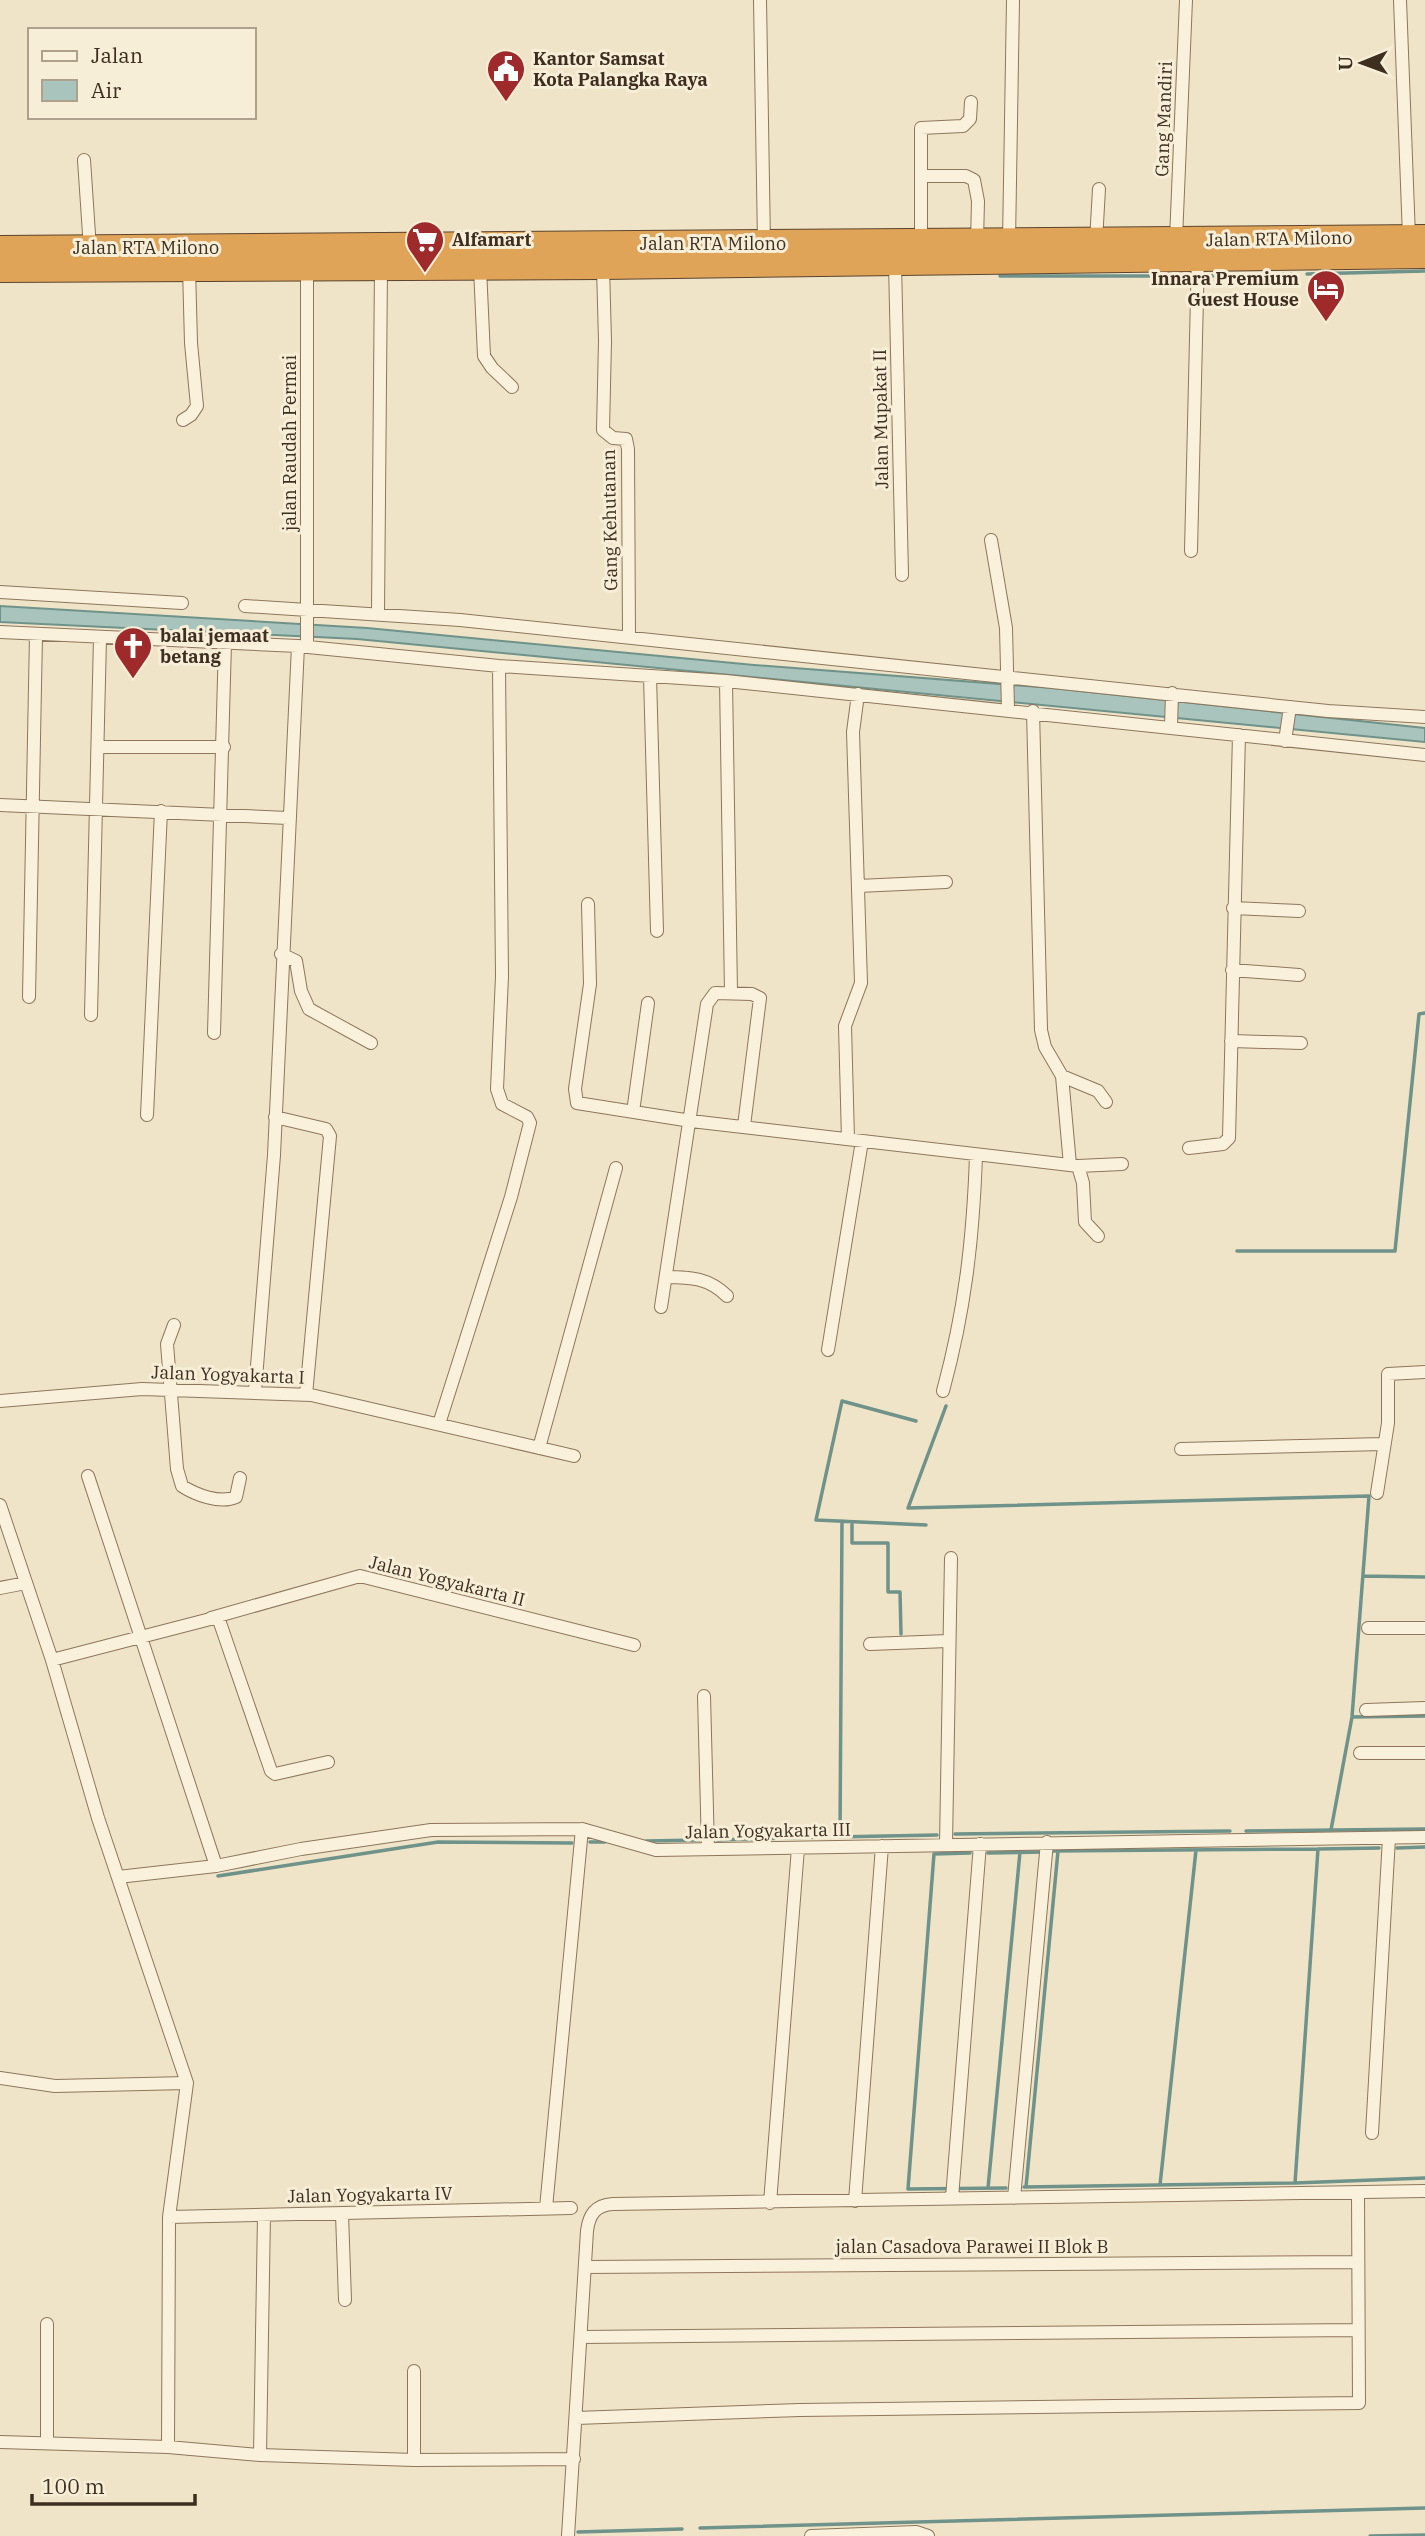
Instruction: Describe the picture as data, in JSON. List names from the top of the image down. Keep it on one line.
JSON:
{"streets":{"highway":["Jalan RTA Milono"],"street":["Gang Mandiri","Jalan Mupakat II","jalan Raudah Permai","Gang Kehutanan","Jalan Yogyakarta I","Jalan Yogyakarta II","Jalan Yogyakarta III","Jalan Yogyakarta IV","jalan Casadova Parawei II Blok B"]},"crossings":[["Gang Mandiri","Jalan RTA Milono"],["Jalan RTA Milono","Jalan Mupakat II"],["Jalan RTA Milono","jalan Raudah Permai"],["Jalan RTA Milono","Gang Kehutanan"],["jalan Raudah Permai","Jalan Yogyakarta I"]],"places":{"public building":["Kantor Samsat Kota Palangka Raya"],"supermarket":["Alfamart"],"hotel":["Innara Premium Guest House"],"church":["balai jemaat betang"]},"legend":["Jalan","Air"],"scale_bar":"100 m","north":"left"}
